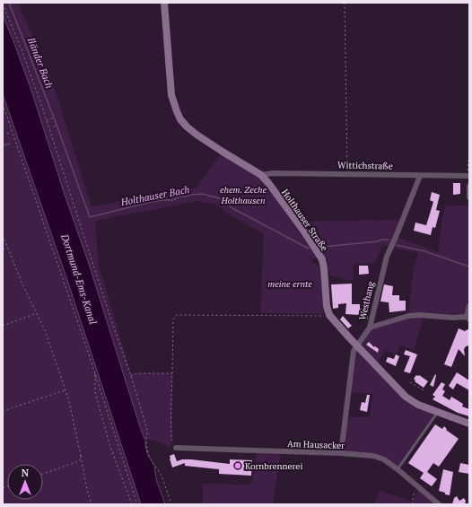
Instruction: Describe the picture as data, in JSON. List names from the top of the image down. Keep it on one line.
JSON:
{"streets":{"street":["Wittichstraße","Holthauser Straße","Westhang","Am Hausacker"]},"crossings":[["Wittichstraße","Holthauser Straße"],["Wittichstraße","Westhang"],["Westhang","Am Hausacker"]],"water":["Iländer Bach","Holthauser Bach","Dortmund-Ems-Kanal"],"parks":["ehem. Zeche Holthausen","meine ernte"],"places":["Kornbrennerei"],"north":"top"}
